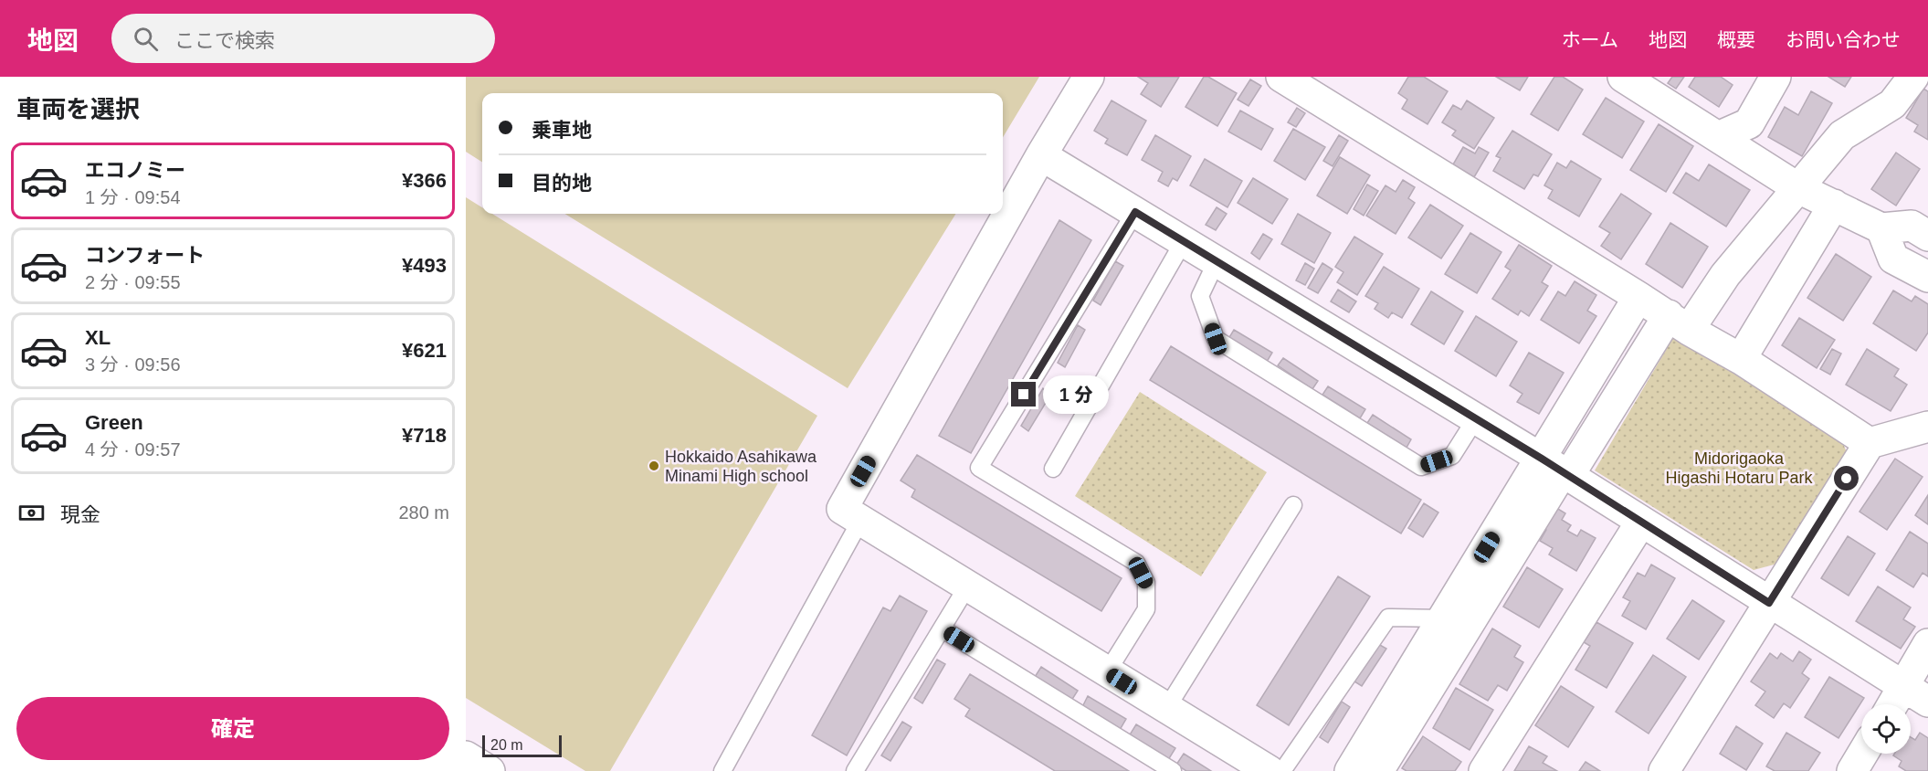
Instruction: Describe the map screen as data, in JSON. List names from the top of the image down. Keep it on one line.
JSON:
{"parks":["Midorigaoka Higashi Hotaru Park"],"places":["Hokkaido Asahikawa Minami High school"],"scale_bar":"20 m","page":{"header":"地図","search":"ここで検索","nav":["ホーム","地図","概要","お問い合わせ"],"heading":"車両を選択","banner":["乗車地","目的地"],"list":[{"name":"エコノミー","note":"1 分 · 09:54","value":"¥366"},{"name":"コンフォート","note":"2 分 · 09:55","value":"¥493"},{"name":"XL","note":"3 分 · 09:56","value":"¥621"},{"name":"Green","note":"4 分 · 09:57","value":"¥718"}],"bubble":"1 分","pay":["現金","280 m"],"buttons":"確定","scale":"20 m"}}
